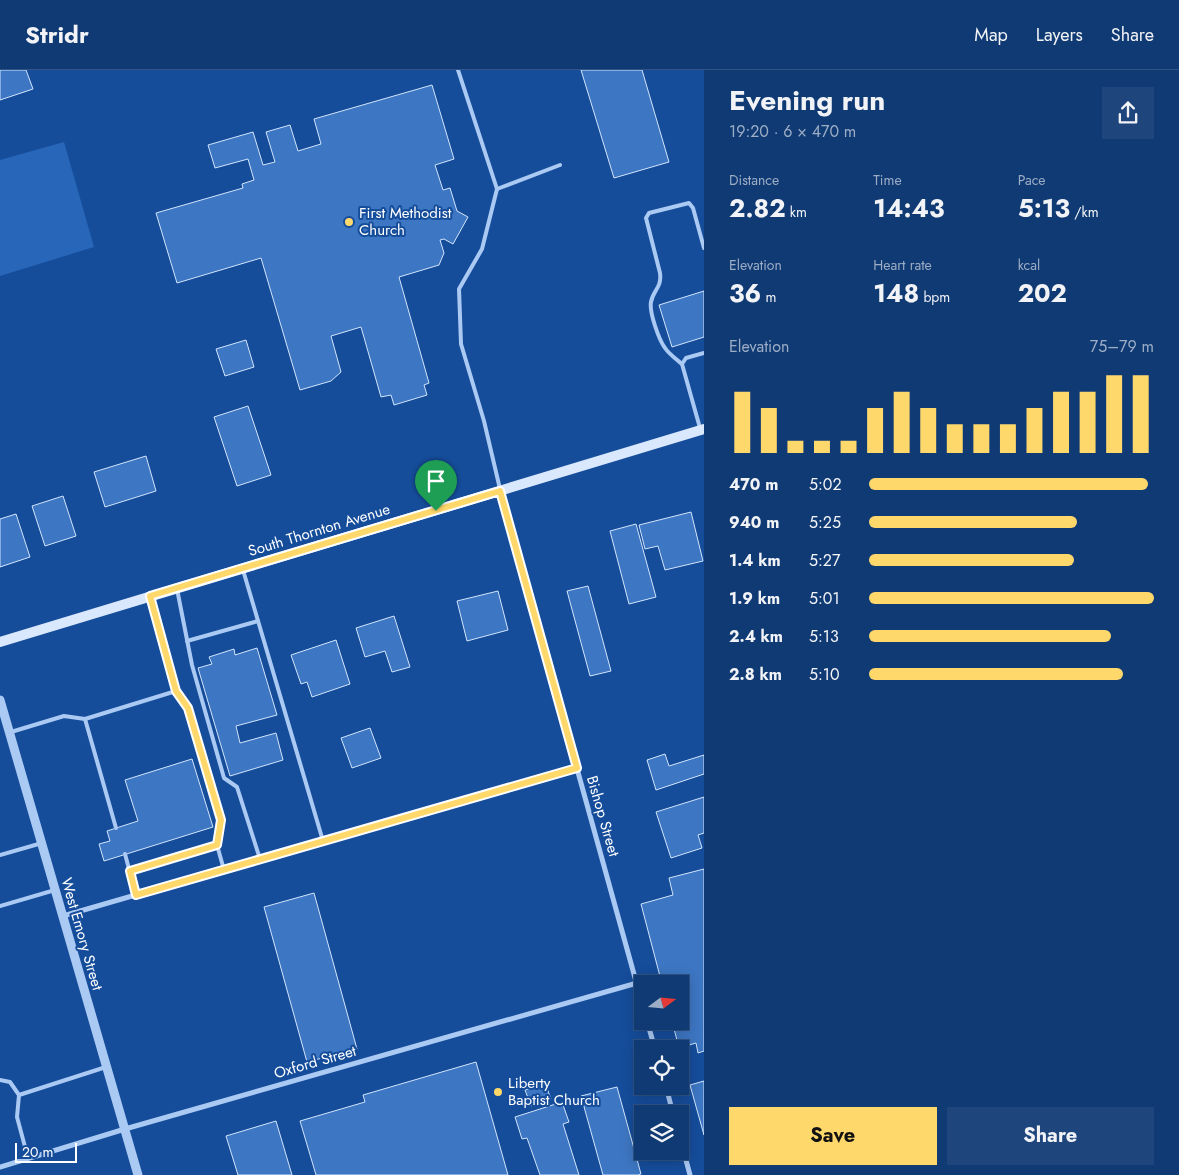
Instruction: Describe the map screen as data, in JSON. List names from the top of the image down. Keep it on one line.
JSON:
{"streets":{"main road":["South Thornton Avenue"],"street":["Bishop Street","West Emory Street","Oxford Street"]},"crossings":[["South Thornton Avenue","Bishop Street"],["West Emory Street","Oxford Street"]],"places":["First Methodist Church","Liberty Baptist Church"],"scale_bar":"20 m","north":"right","page":{"header":"Stridr","nav":["Map","Layers","Share"],"heading":["Evening run","19:20 · 6 × 470 m"],"stats":[["Distance","2.82 km"],["Time","14:43"],["Pace","5:13 /km"],["Elevation","36 m"],["Heart rate","148 bpm"],["kcal","202"]],"chart":["Elevation","75–79 m"],"list":[{"name":"470 m","note":"5:02"},{"name":"940 m","note":"5:25"},{"name":"1.4 km","note":"5:27"},{"name":"1.9 km","note":"5:01"},{"name":"2.4 km","note":"5:13"},{"name":"2.8 km","note":"5:10"}],"buttons":["Save","Share"],"scale":"20 m"}}
